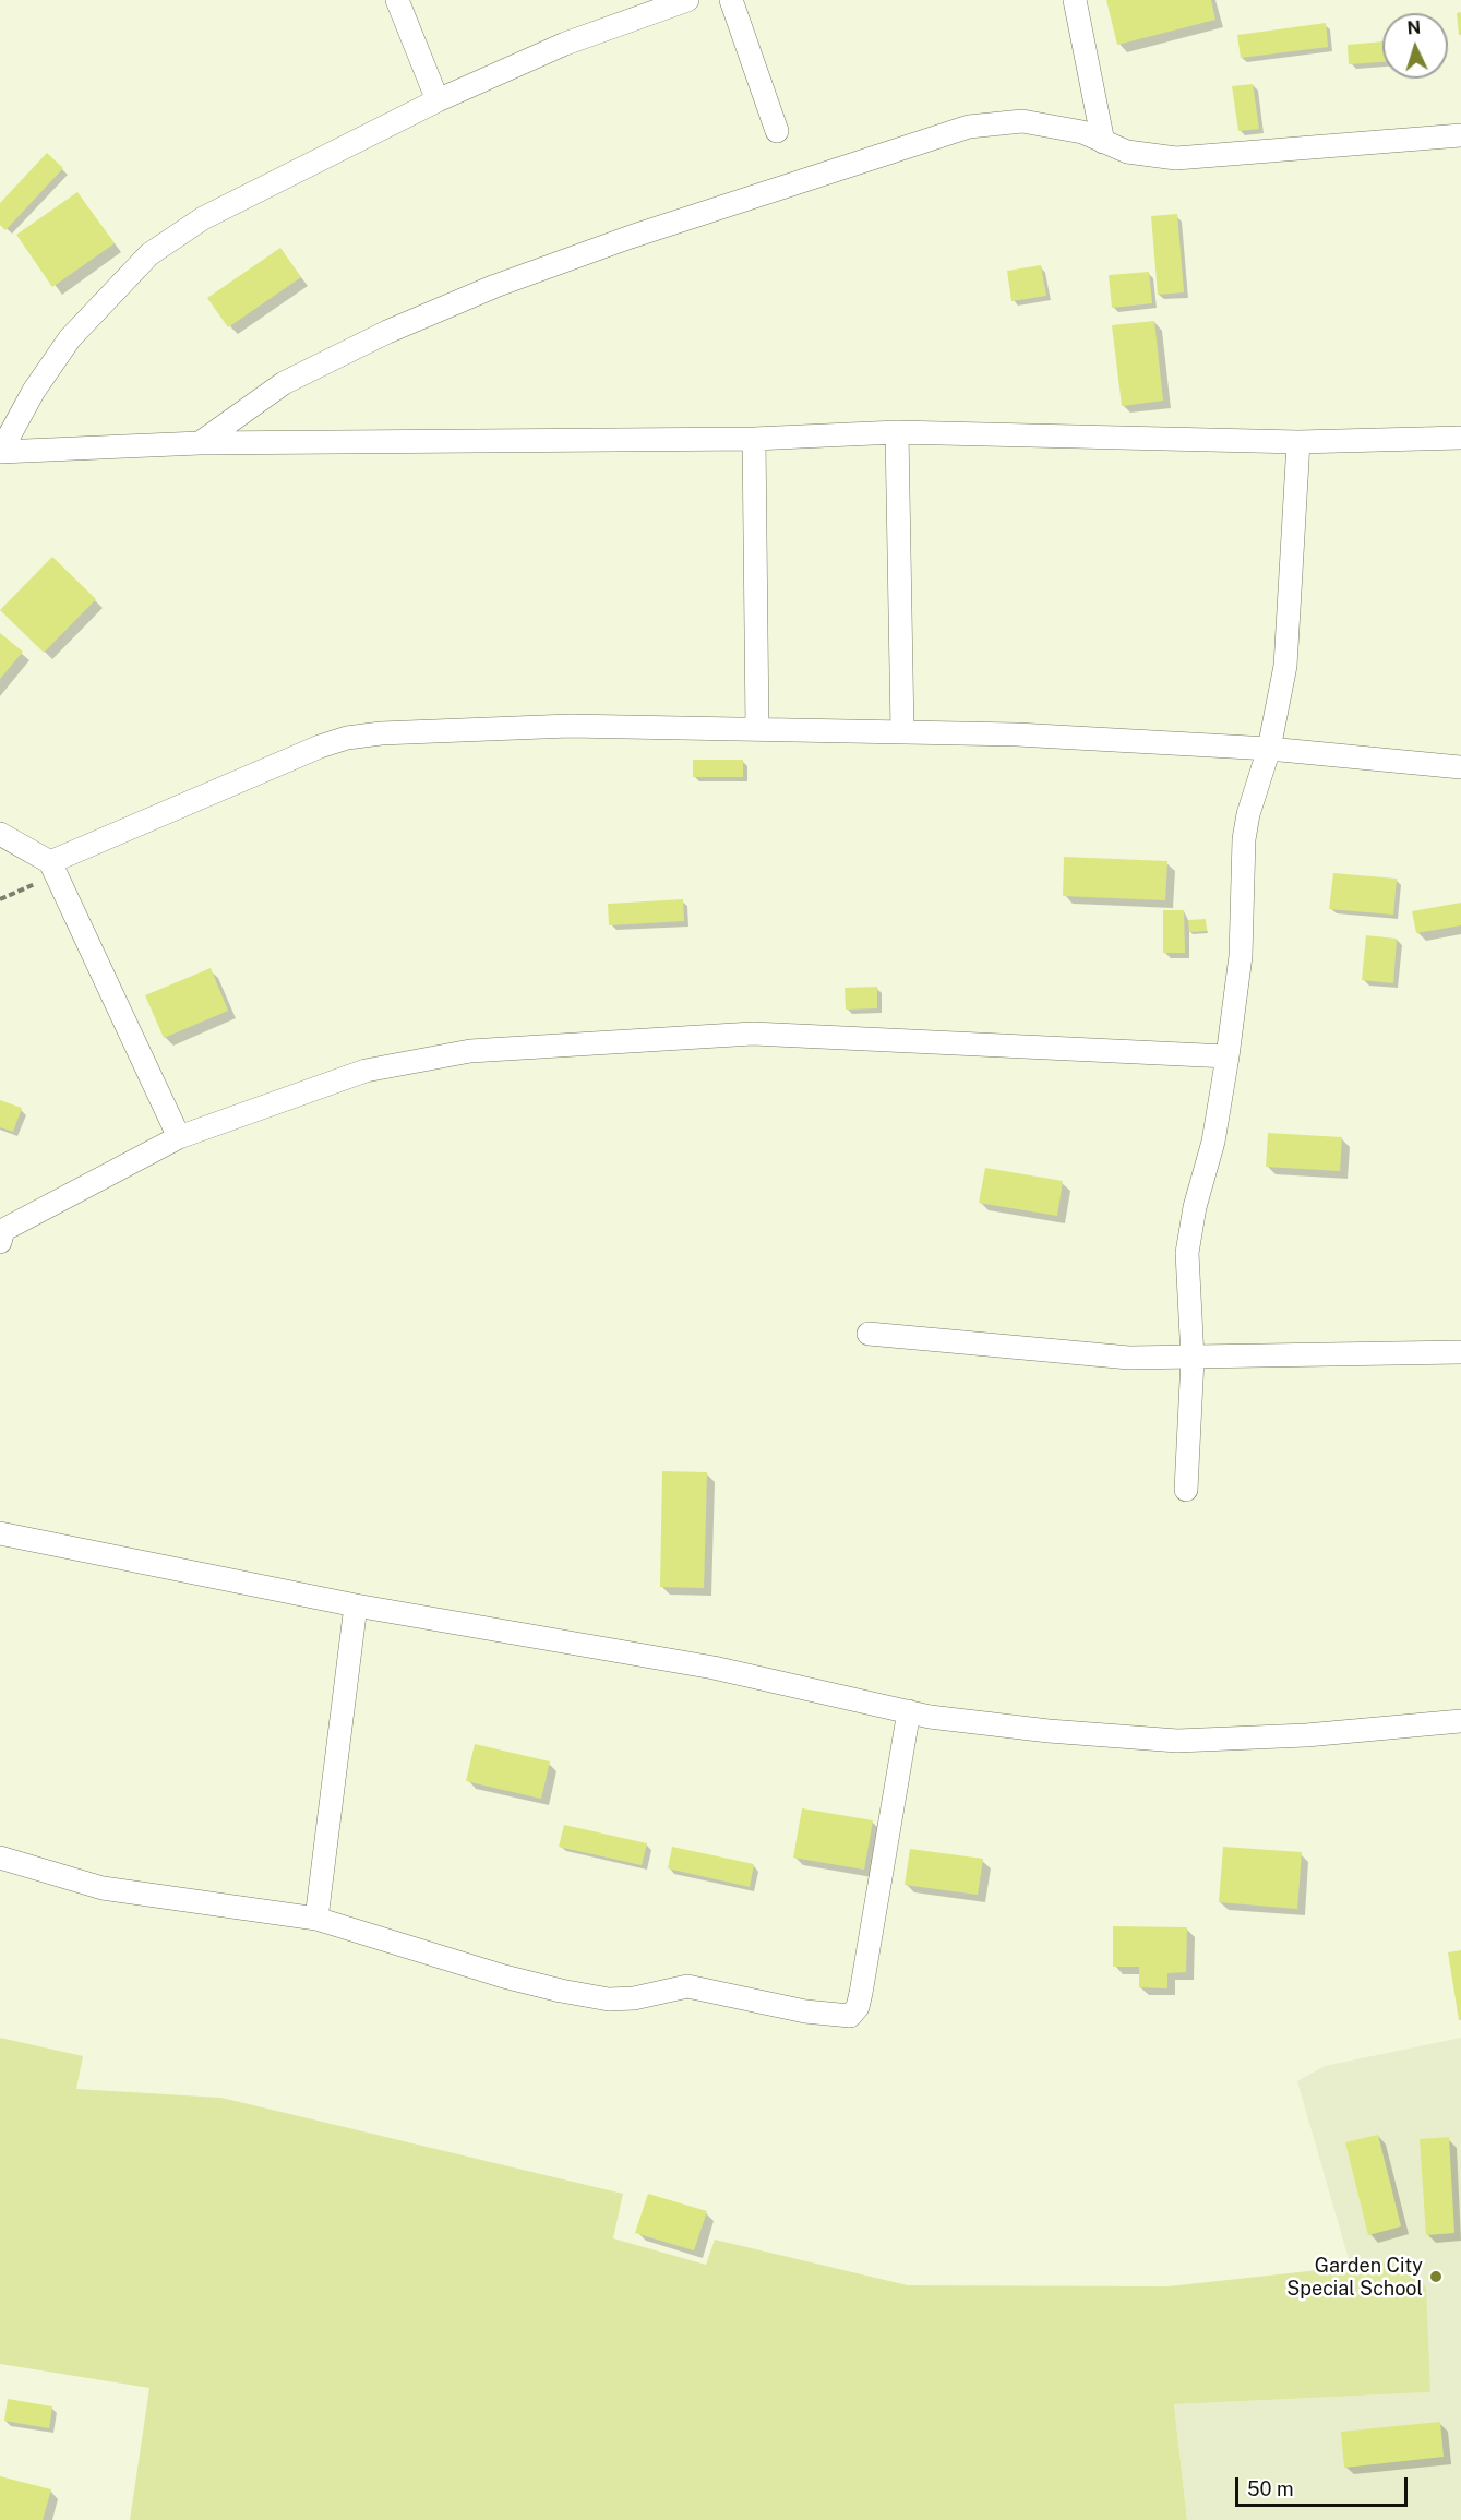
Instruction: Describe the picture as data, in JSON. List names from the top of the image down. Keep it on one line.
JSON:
{"places":["Garden City Special School"],"scale_bar":"50 m","north":"top"}
